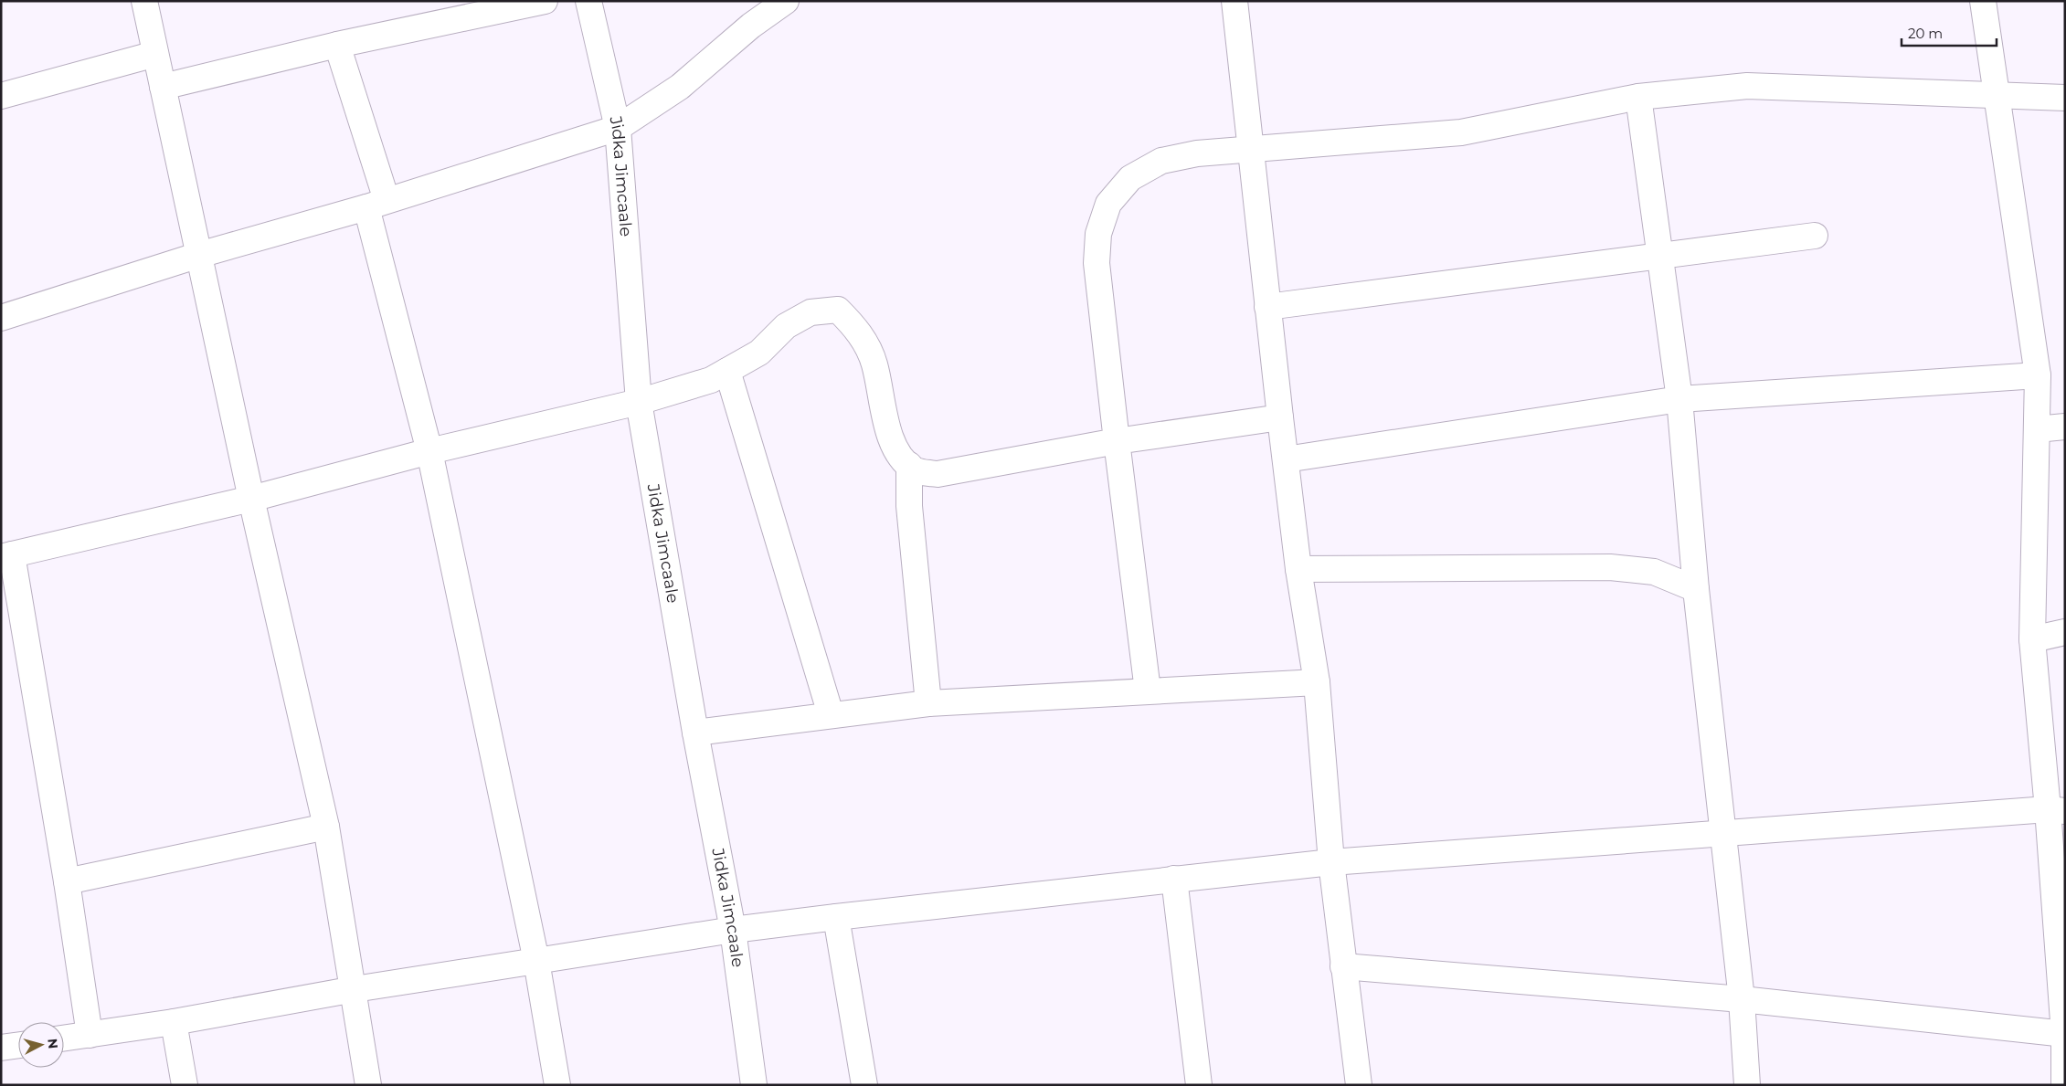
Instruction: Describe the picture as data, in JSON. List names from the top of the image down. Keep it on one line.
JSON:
{"streets":{"street":["Jidka Jimcaale"]},"scale_bar":"20 m","north":"right"}
